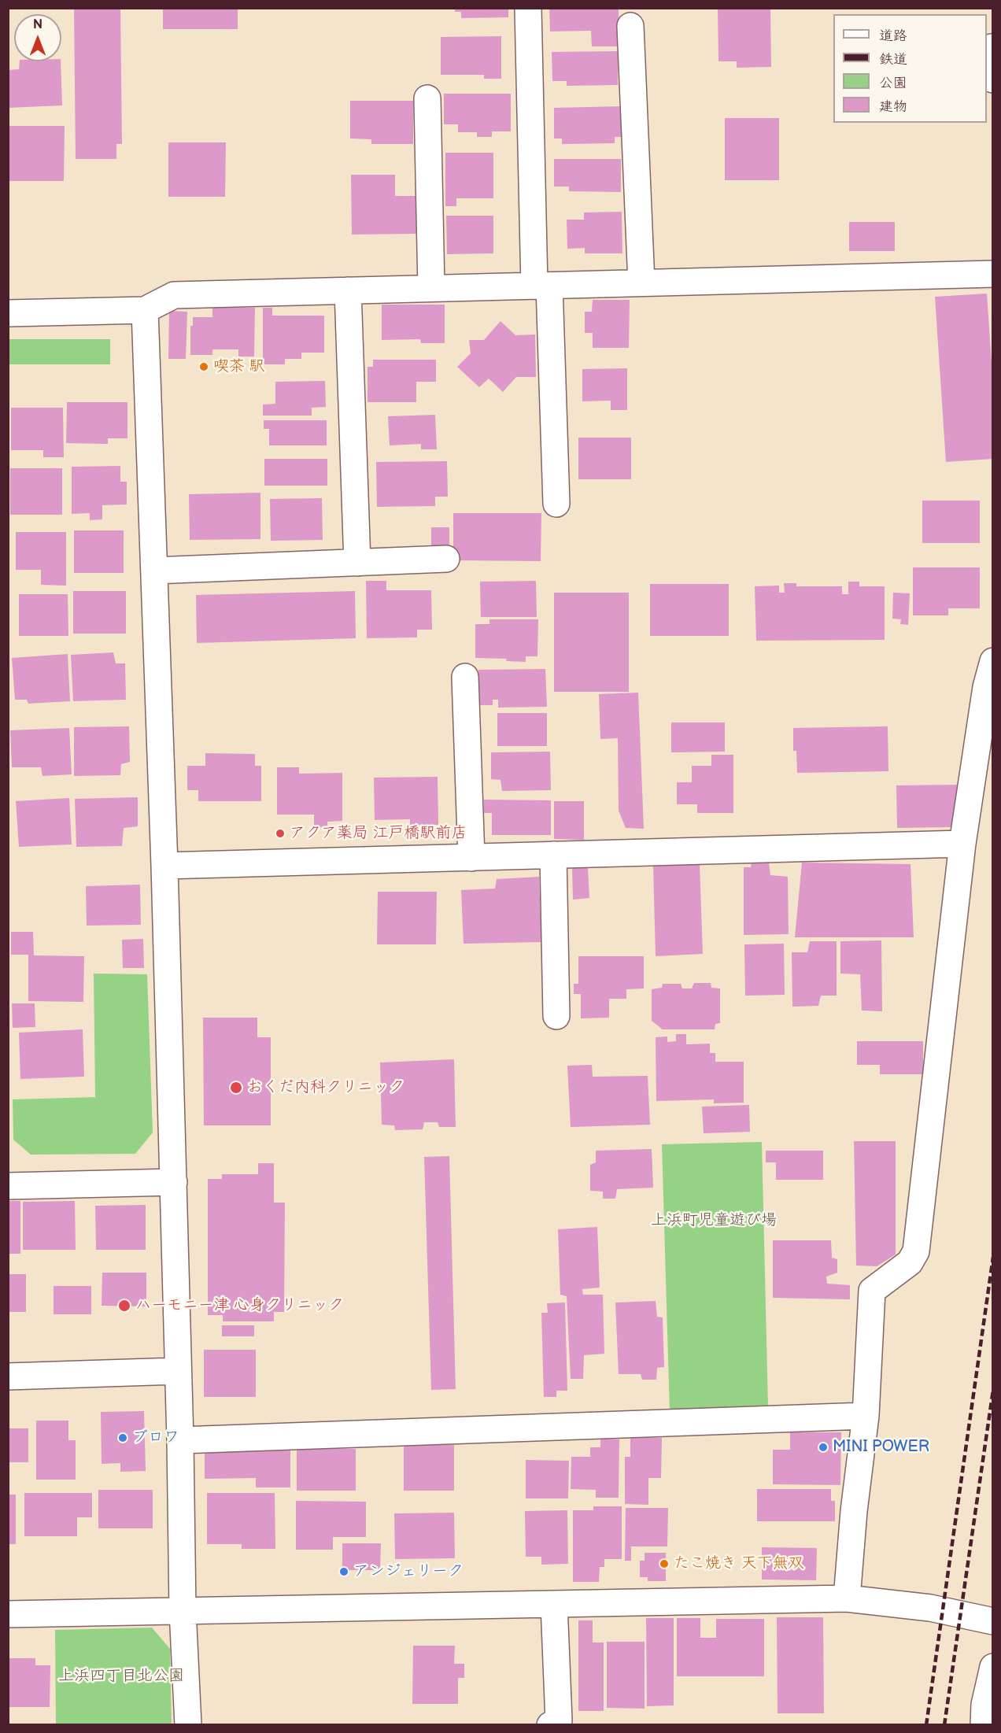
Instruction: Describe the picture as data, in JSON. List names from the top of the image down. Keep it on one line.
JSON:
{"parks":["上浜町児童遊び場","上浜四丁目北公園"],"places":["喫茶 駅","アクア薬局 江戸橋駅前店","おくだ内科クリニック","ハーモニー津 心身クリニック","ブロワ","MINI POWER","たこ焼き 天下無双","アンジェリーク"],"legend":["道路","鉄道","公園","建物"],"north":"top"}
